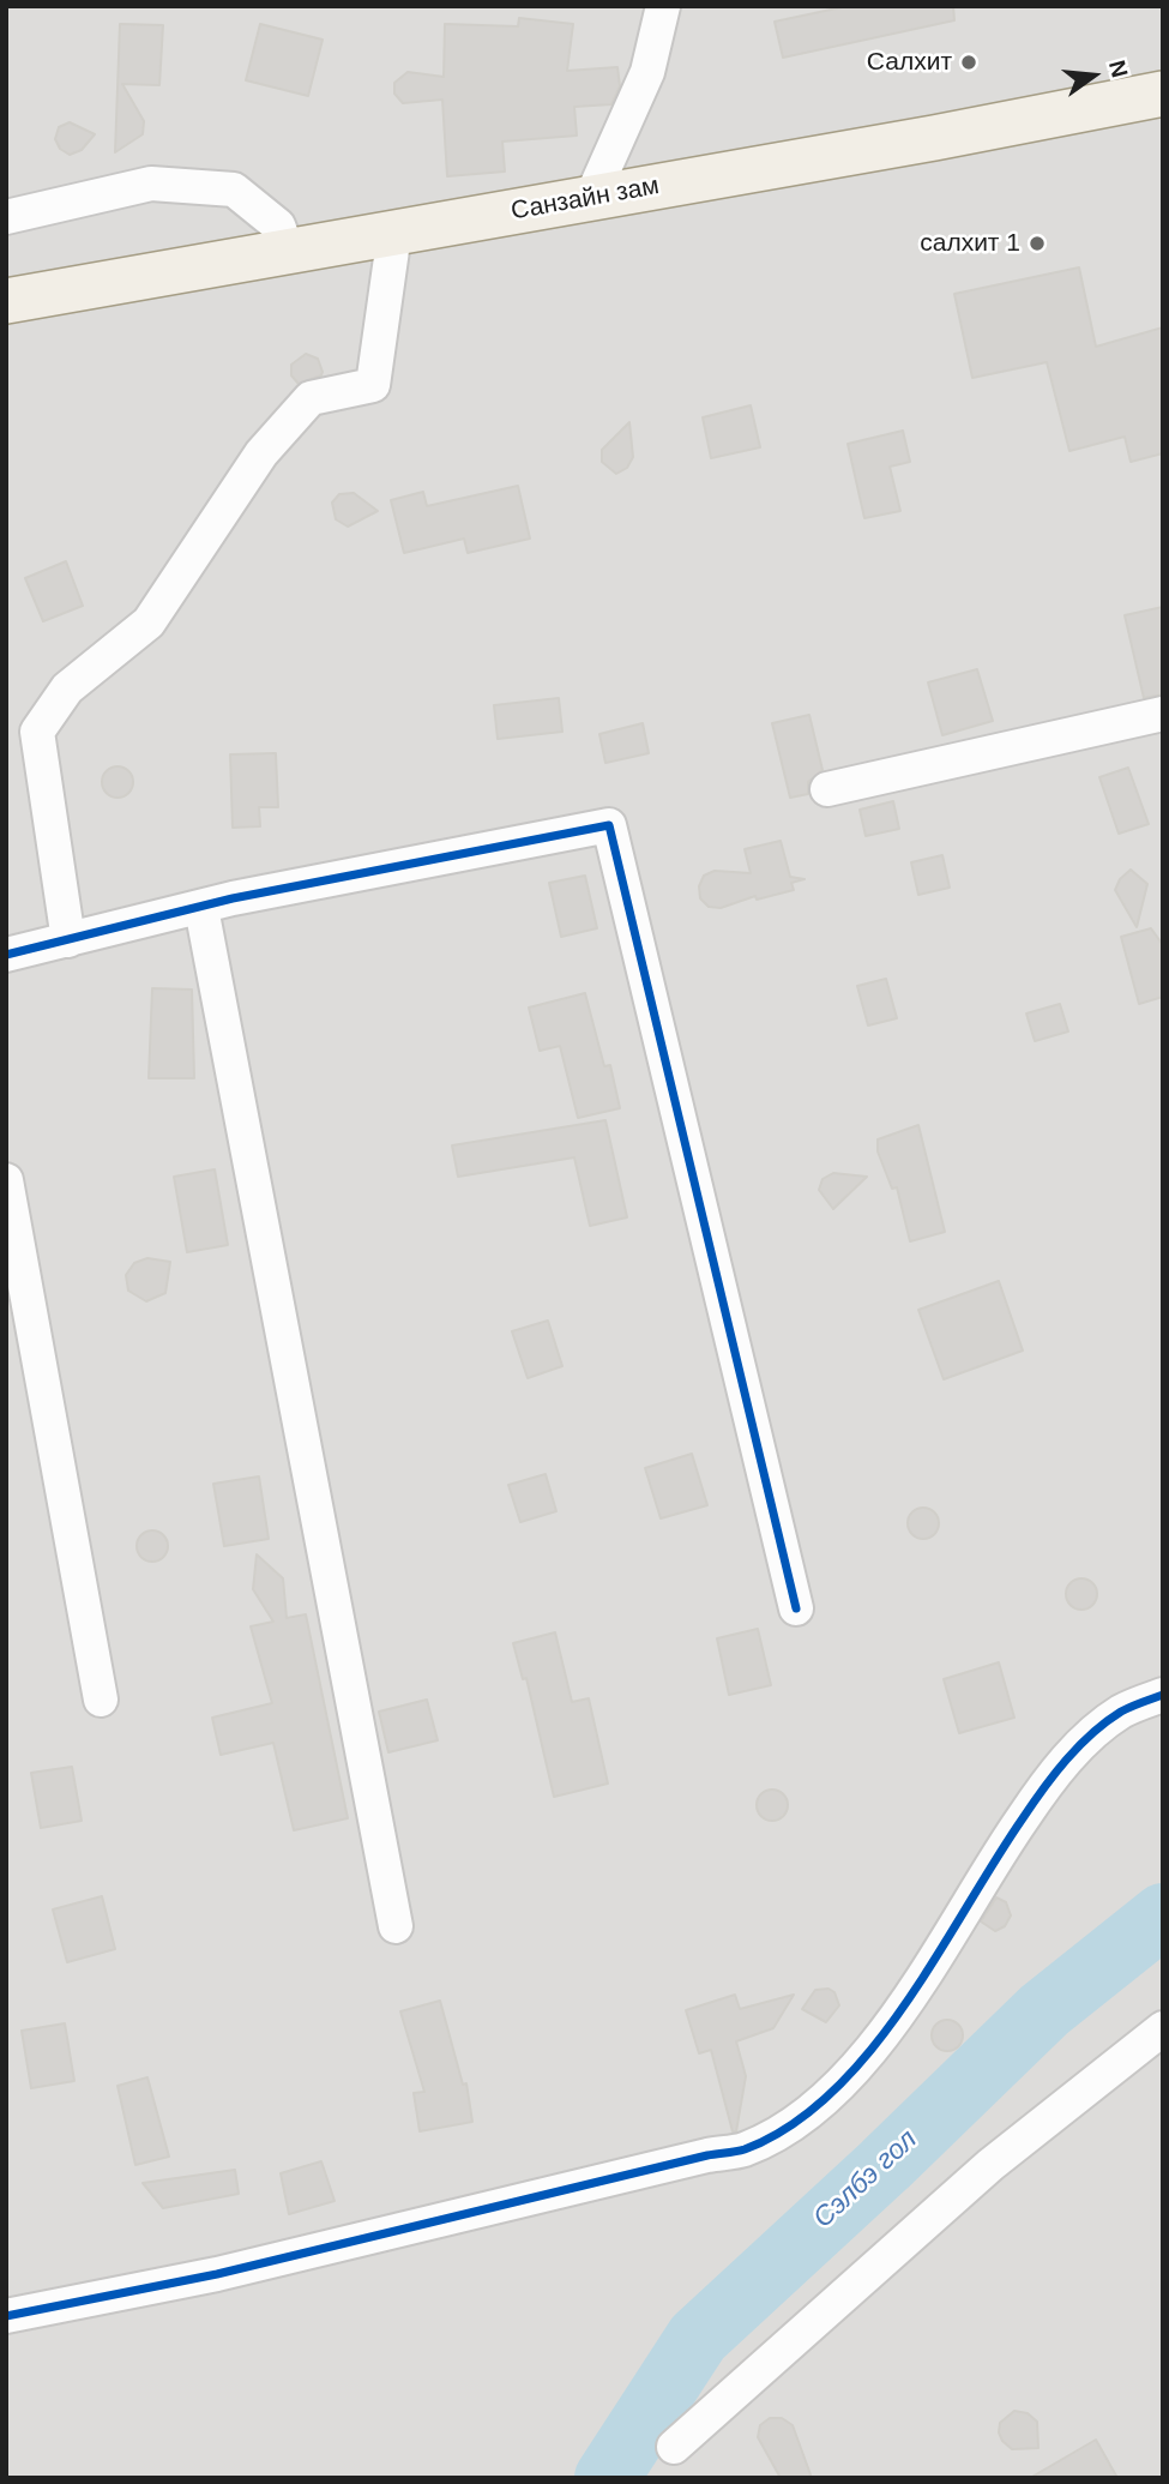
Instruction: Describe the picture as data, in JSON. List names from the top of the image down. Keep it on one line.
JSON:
{"streets":{"main road":["Санзайн зам"]},"water":["Сэлбэ гол"],"places":["Салхит","салхит 1"],"north":"right"}
